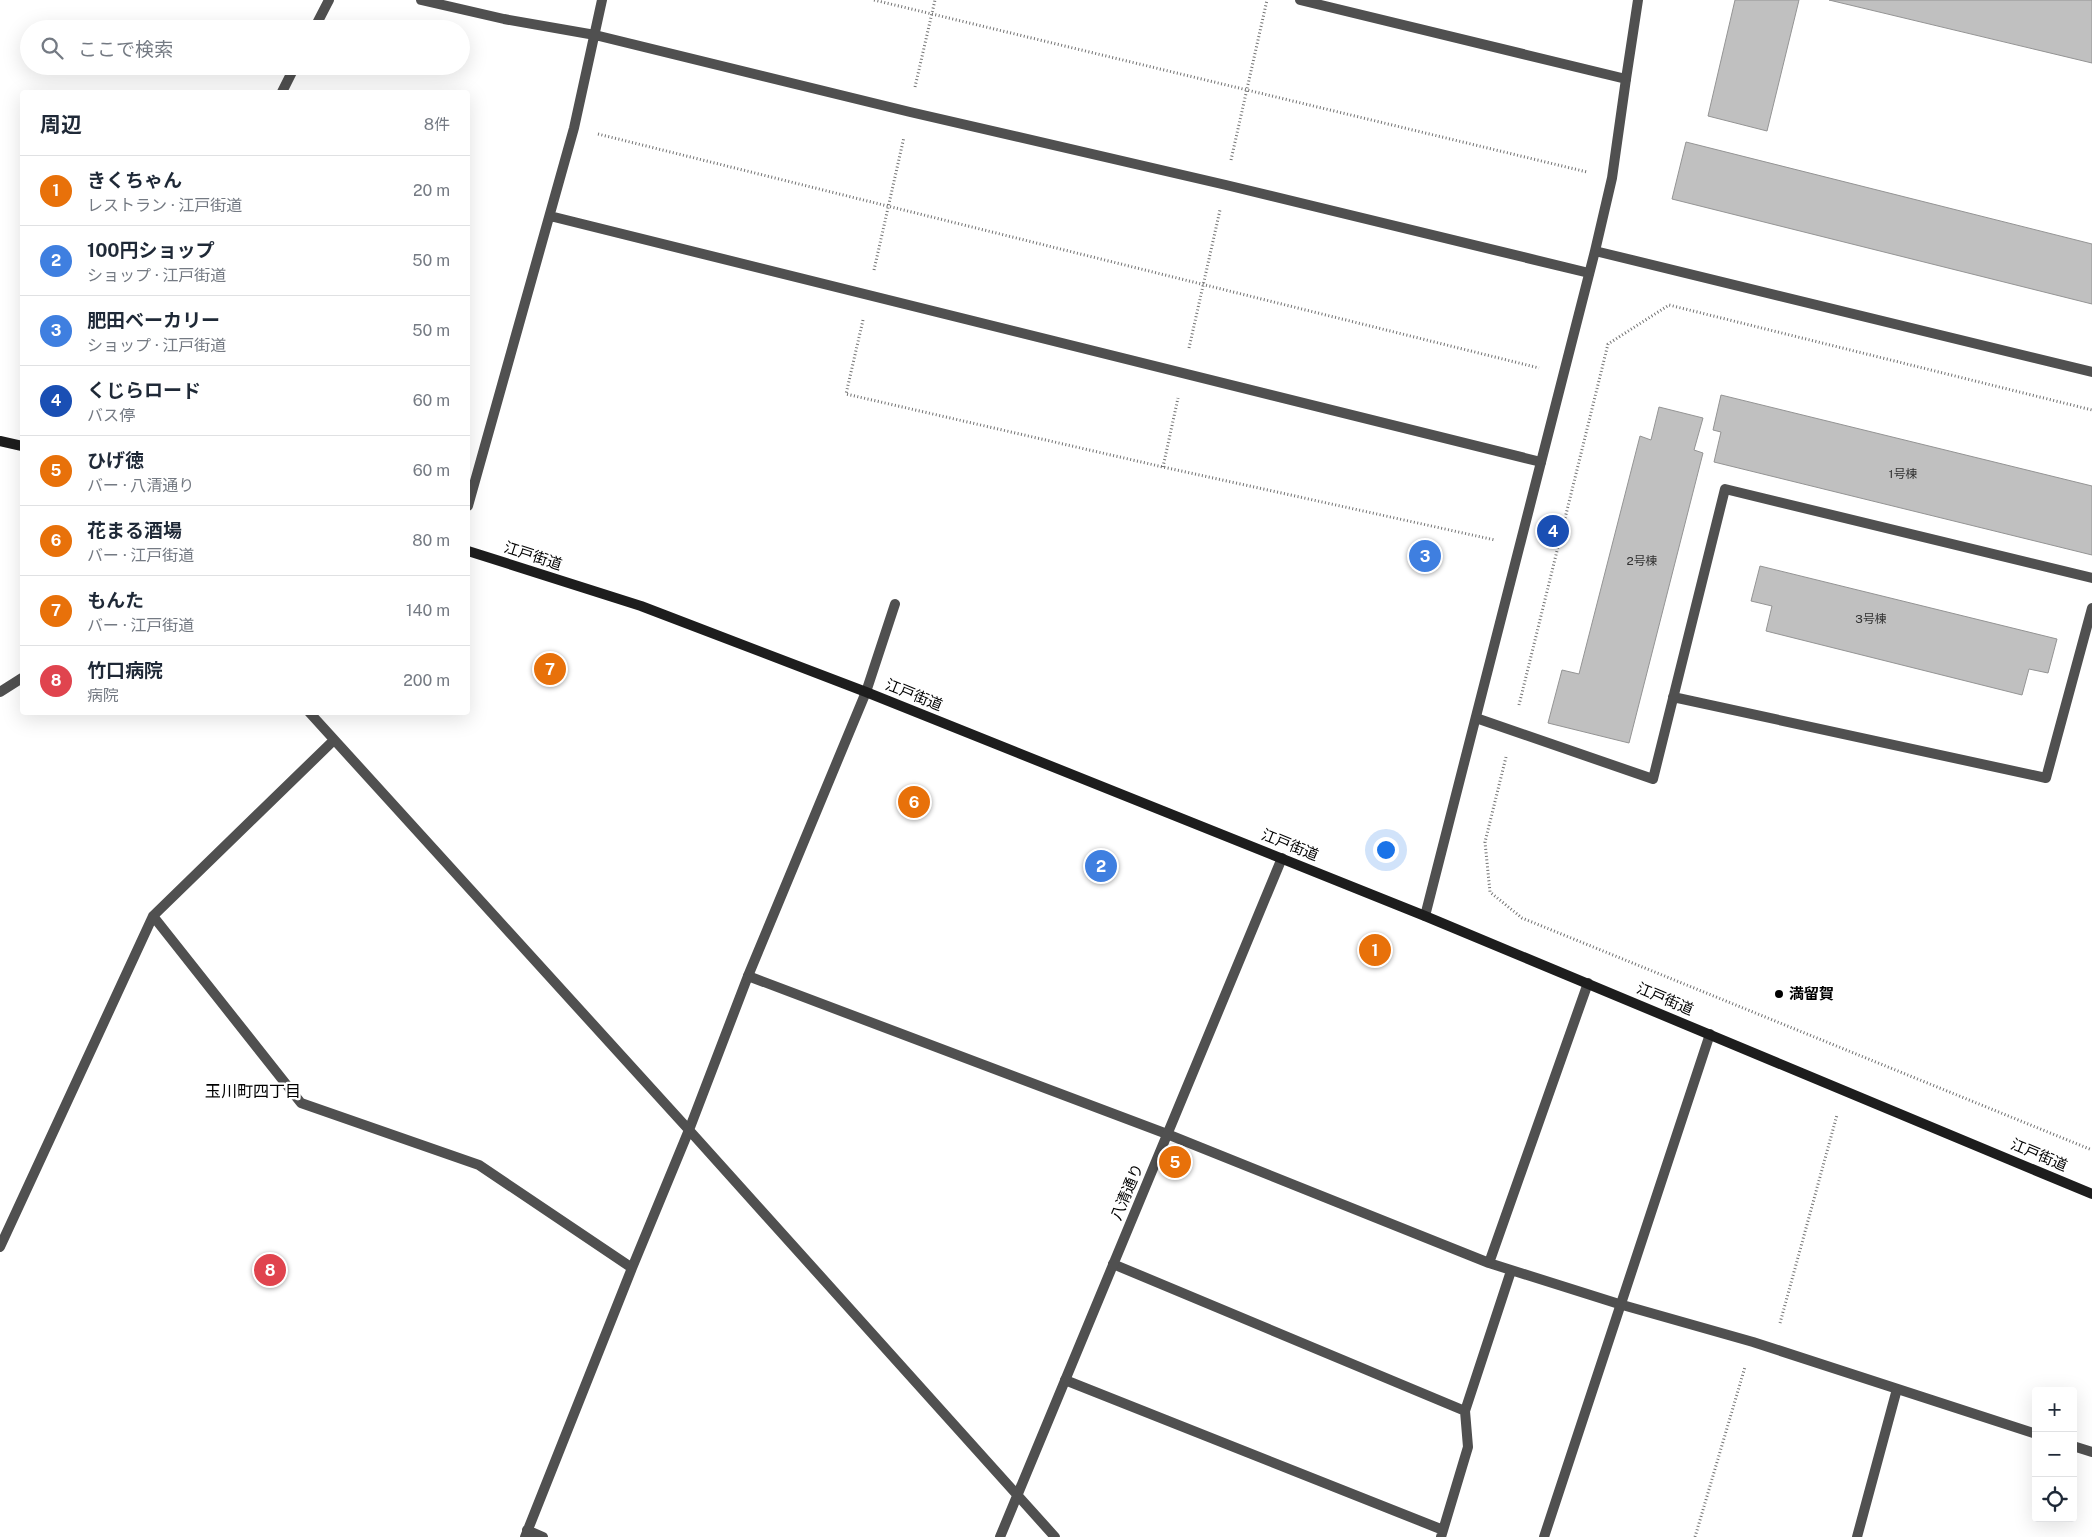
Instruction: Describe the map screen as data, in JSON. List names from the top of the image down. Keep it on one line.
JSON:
{"streets":{"main road":["江戸街道"],"street":["八清通り"]},"crossings":[["江戸街道","八清通り"]],"districts":["玉川町四丁目"],"places":["満留賀"],"house_numbers":["1号棟","2号棟","3号棟"],"page":{"search":"ここで検索","heading":["周辺","8件"],"list":[{"mark":"1","name":"きくちゃん","note":"レストラン · 江戸街道","value":"20 m"},{"mark":"2","name":"100円ショップ","note":"ショップ · 江戸街道","value":"50 m"},{"mark":"3","name":"肥田ベーカリー","note":"ショップ · 江戸街道","value":"50 m"},{"mark":"4","name":"くじらロード","note":"バス停","value":"60 m"},{"mark":"5","name":"ひげ徳","note":"バー · 八清通り","value":"60 m"},{"mark":"6","name":"花まる酒場","note":"バー · 江戸街道","value":"80 m"},{"mark":"7","name":"もんた","note":"バー · 江戸街道","value":"140 m"},{"mark":"8","name":"竹口病院","note":"病院","value":"200 m"}],"pins":["4","3","7","6","2","1","5","8"],"map_buttons":["+","−"]}}
